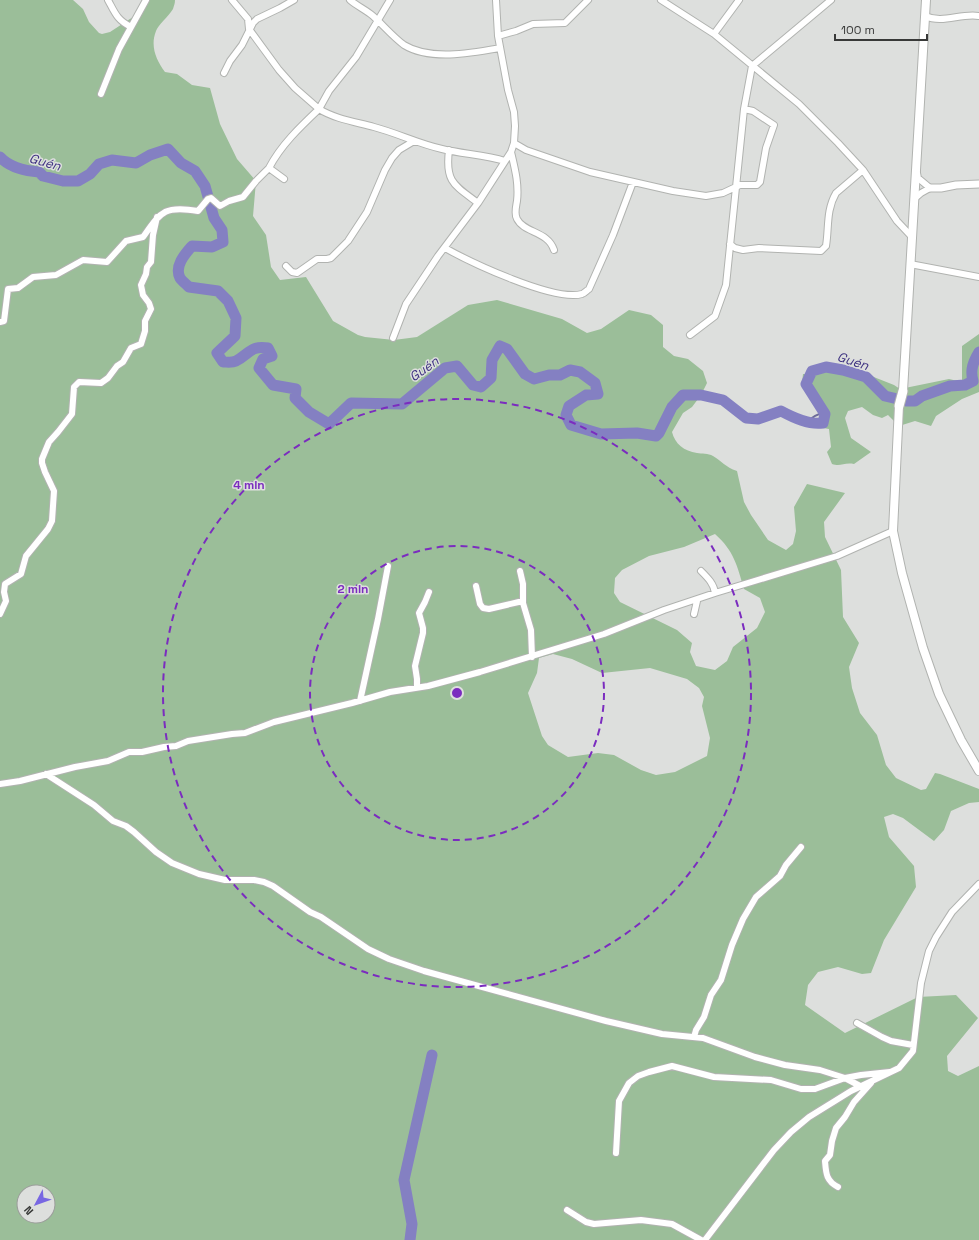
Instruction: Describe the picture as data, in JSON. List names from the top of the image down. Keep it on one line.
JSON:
{"water":["Guén"],"scale_bar":"100 m","north":"bottom left","rings":["4 min","2 min"]}
